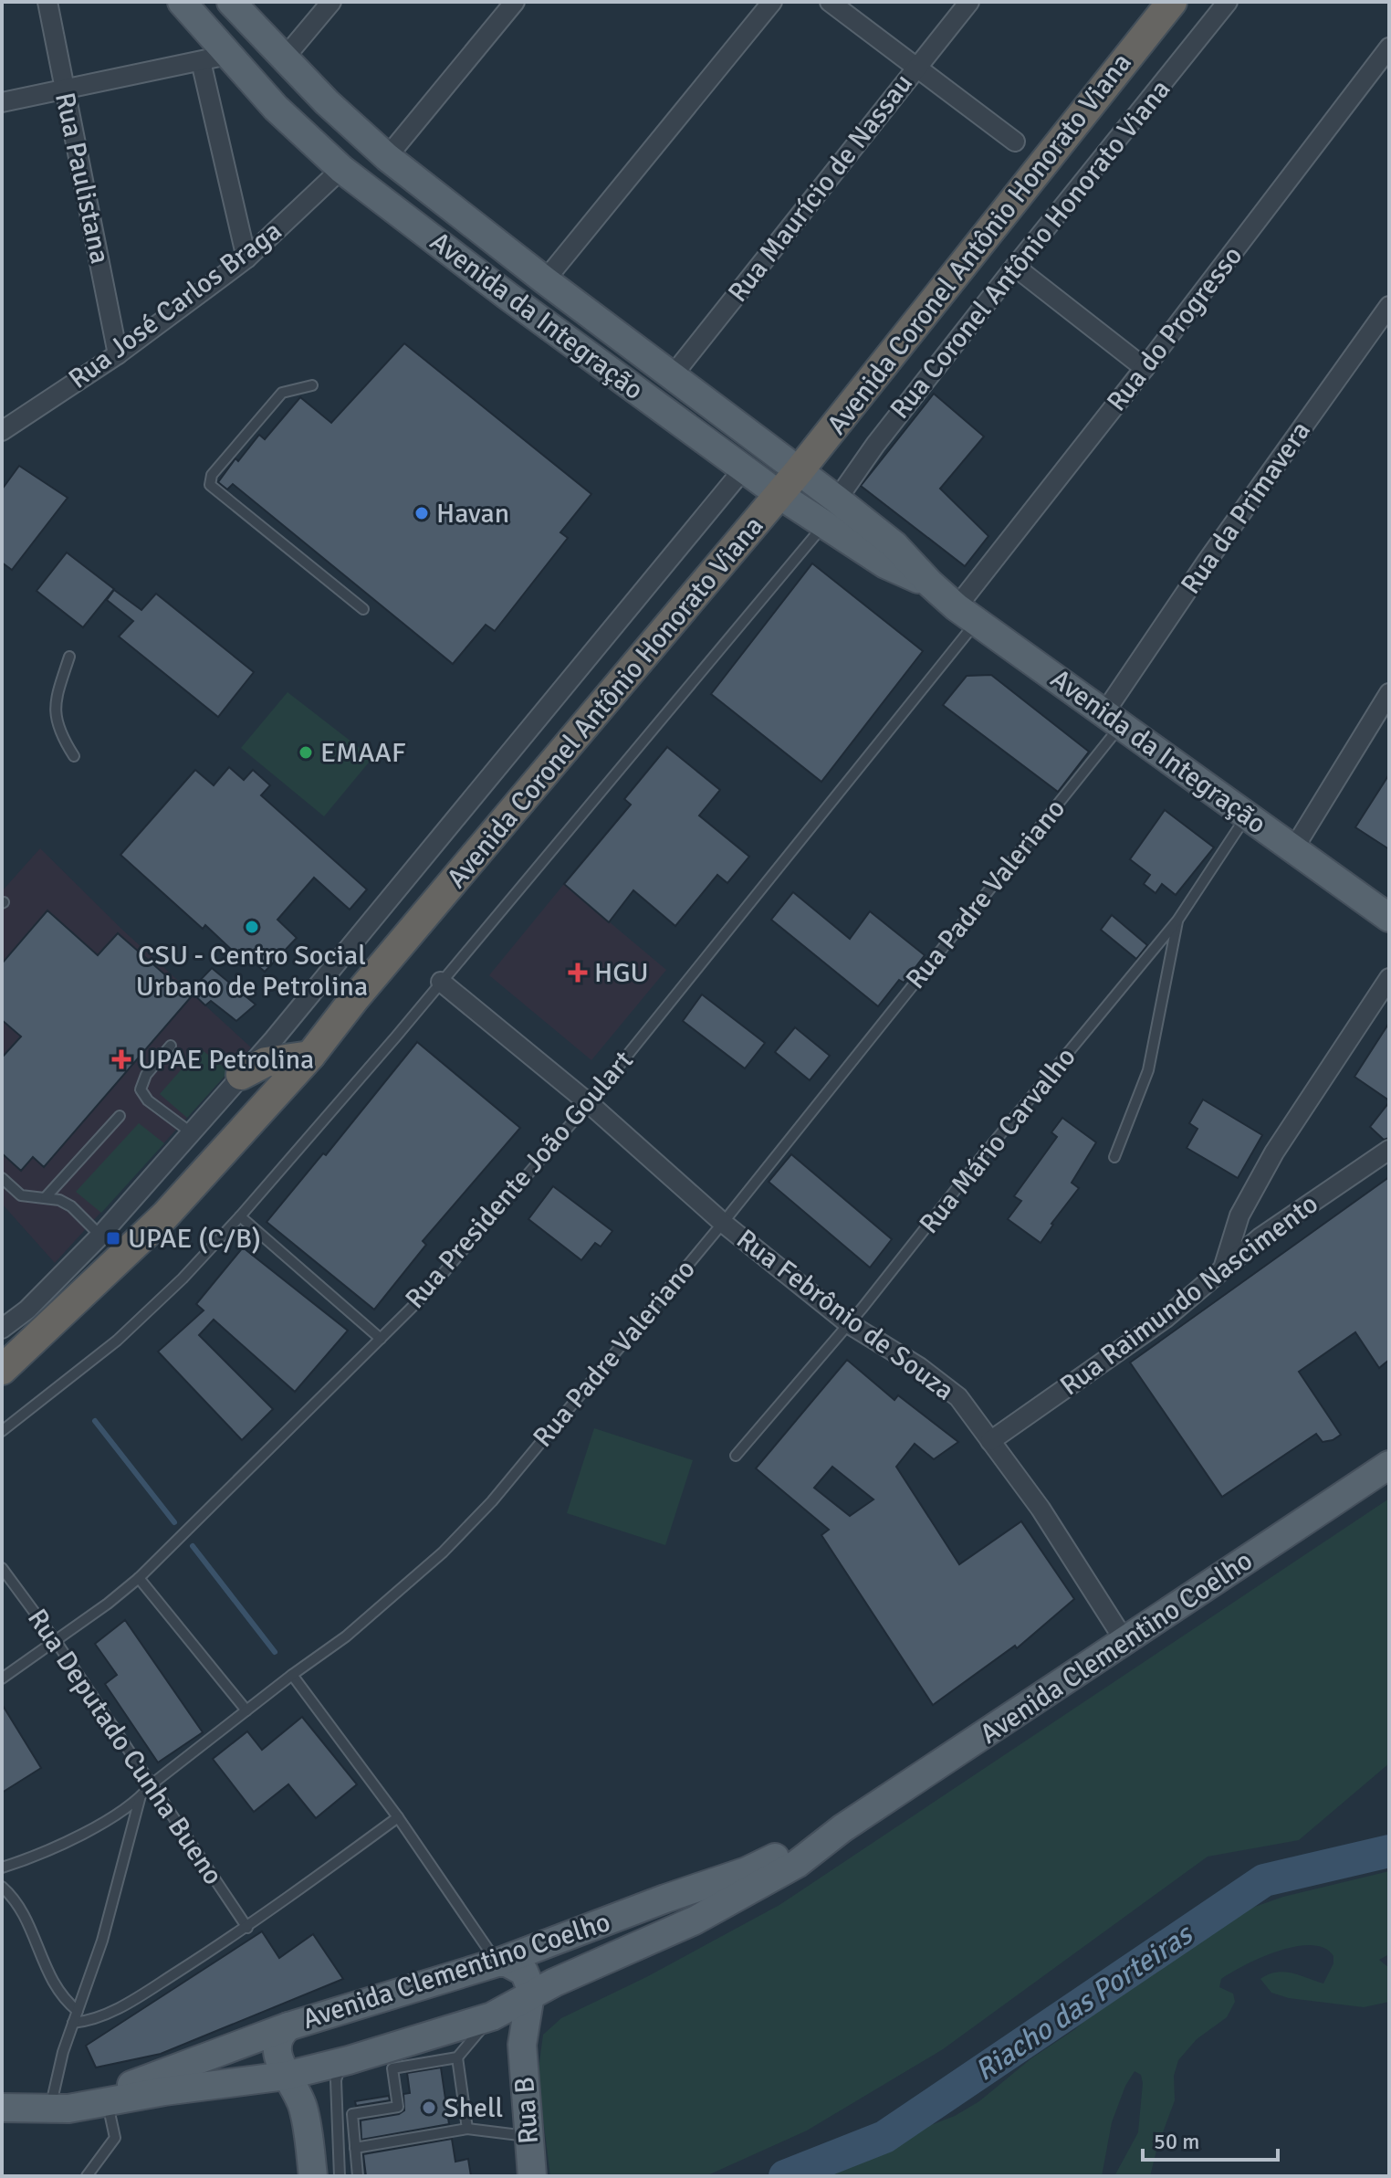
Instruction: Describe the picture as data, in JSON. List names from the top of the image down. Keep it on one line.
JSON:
{"streets":{"highway":["Avenida Coronel Antônio Honorato Viana"],"main road":["Avenida da Integração","Avenida Clementino Coelho","Rua B"],"street":["Rua Paulistana","Rua Maurício de Nassau","Rua Coronel Antônio Honorato Viana","Rua José Carlos Braga","Rua do Progresso","Rua da Primavera","Rua Raimundo Nascimento","Rua Febrônio de Souza"],"lane":["Rua Padre Valeriano","Rua Mário Carvalho","Rua Presidente João Goulart","Rua Deputado Cunha Bueno"]},"crossings":[["Rua Paulistana","Rua José Carlos Braga"],["Rua Maurício de Nassau","Avenida da Integração"],["Avenida Coronel Antônio Honorato Viana","Avenida da Integração"],["Rua Coronel Antônio Honorato Viana","Avenida da Integração"],["Rua José Carlos Braga","Avenida da Integração"],["Avenida da Integração","Rua do Progresso"],["Avenida da Integração","Rua da Primavera"],["Avenida da Integração","Rua Padre Valeriano"],["Avenida da Integração","Rua Mário Carvalho"],["Avenida da Integração","Rua Presidente João Goulart"],["Rua do Progresso","Rua Presidente João Goulart"],["Rua da Primavera","Rua Padre Valeriano"],["Rua Padre Valeriano","Rua Febrônio de Souza"],["Rua Padre Valeriano","Rua Deputado Cunha Bueno"],["Rua Mário Carvalho","Rua Febrônio de Souza"],["Rua Presidente João Goulart","Rua Febrônio de Souza"],["Rua Presidente João Goulart","Rua Deputado Cunha Bueno"],["Rua Raimundo Nascimento","Rua Febrônio de Souza"],["Rua Febrônio de Souza","Avenida Clementino Coelho"],["Avenida Clementino Coelho","Rua B"]],"water":["Riacho das Porteiras"],"places":{"other":["Havan","EMAAF","CSU - Centro Social Urbano de Petrolina","Shell"],"health":["HGU","UPAE Petrolina"],"transit":["UPAE (C/B)"]},"scale_bar":"50 m"}
